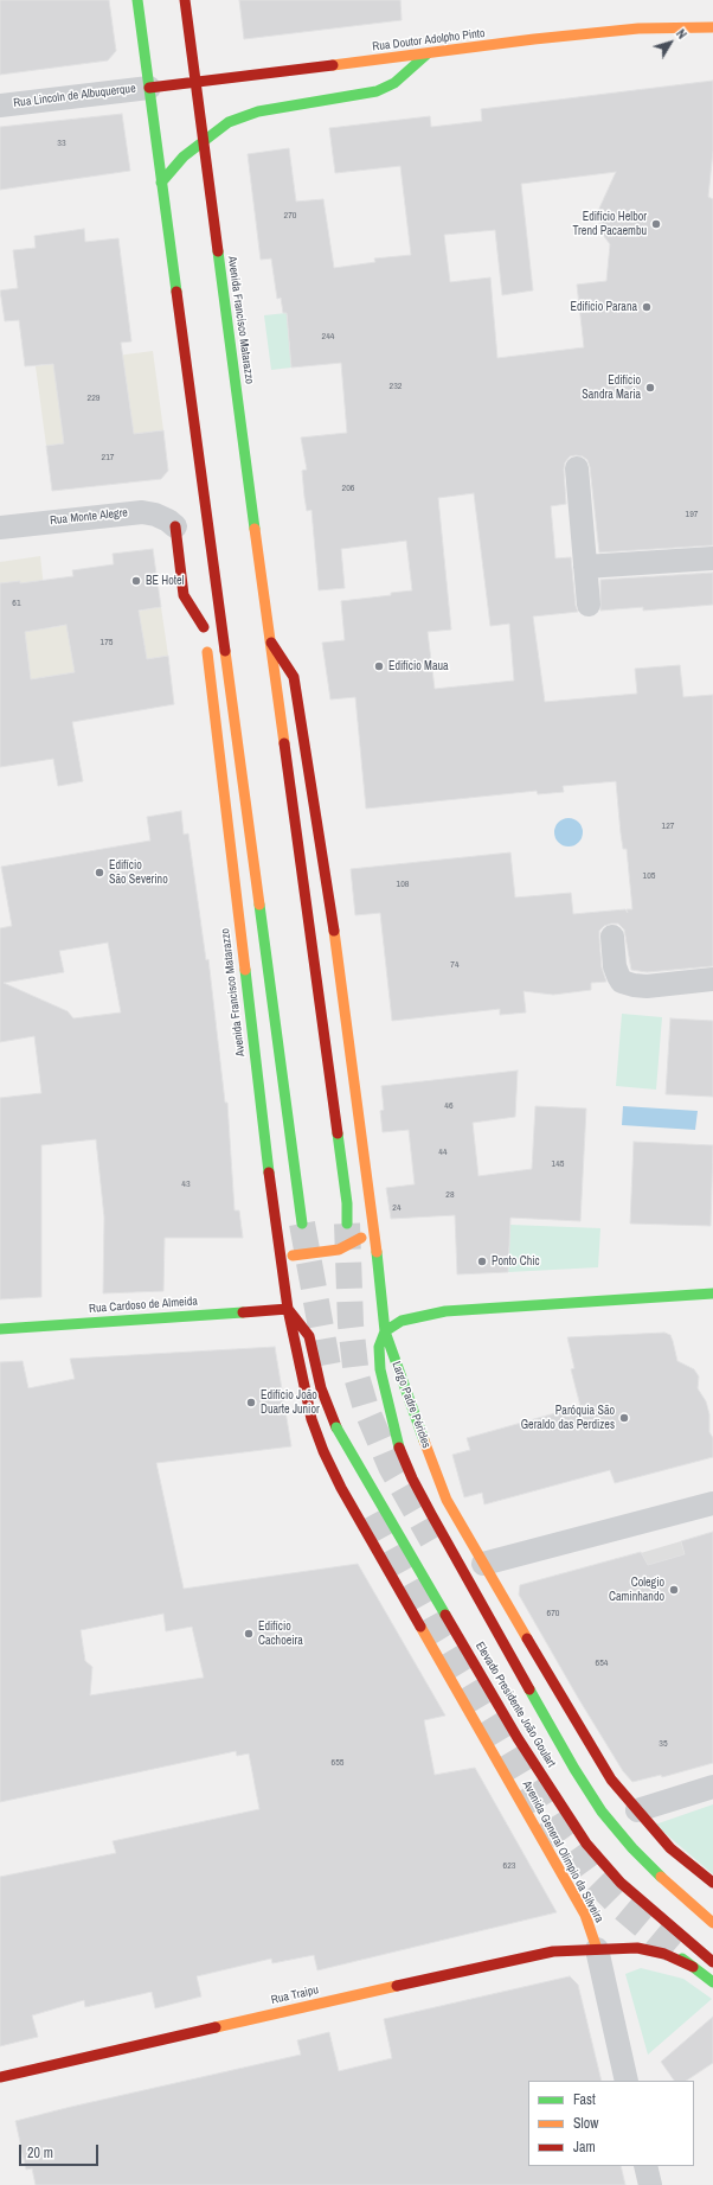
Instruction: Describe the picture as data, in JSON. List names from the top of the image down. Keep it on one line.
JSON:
{"streets":{"main road":["Rua Doutor Adolpho Pinto","Avenida Francisco Matarazzo","Rua Cardoso de Almeida","Largo Padre Péricles","Elevado Presidente João Goulart","Avenida General Olímpio da Silveira","Rua Traipu"],"street":["Rua Lincoln de Albuquerque","Rua Monte Alegre"]},"crossings":[["Rua Doutor Adolpho Pinto","Rua Lincoln de Albuquerque"],["Rua Doutor Adolpho Pinto","Avenida Francisco Matarazzo"],["Avenida Francisco Matarazzo","Rua Cardoso de Almeida"],["Avenida Francisco Matarazzo","Largo Padre Péricles"],["Avenida Francisco Matarazzo","Elevado Presidente João Goulart"],["Avenida Francisco Matarazzo","Avenida General Olímpio da Silveira"],["Rua Cardoso de Almeida","Elevado Presidente João Goulart"],["Rua Cardoso de Almeida","Avenida General Olímpio da Silveira"],["Elevado Presidente João Goulart","Avenida General Olímpio da Silveira"],["Avenida General Olímpio da Silveira","Rua Traipu"]],"places":["Edifício Helbor Trend Pacaembu","Edifício Parana","Edifício Sandra Maria","BE Hotel","Edifício Maua","Edifício São Severino","Ponto Chic","Edifício João Duarte Junior","Paróquia São Geraldo das Perdizes","Colegio Caminhando","Edifício Cachoeira"],"house_numbers":["33","270","244","232","229","217","206","197","61","175","127","105","108","74","46","44","145","43","28","24","670","654","35","655","623"],"legend":["Fast","Slow","Jam"],"scale_bar":"20 m","north":"top right"}
